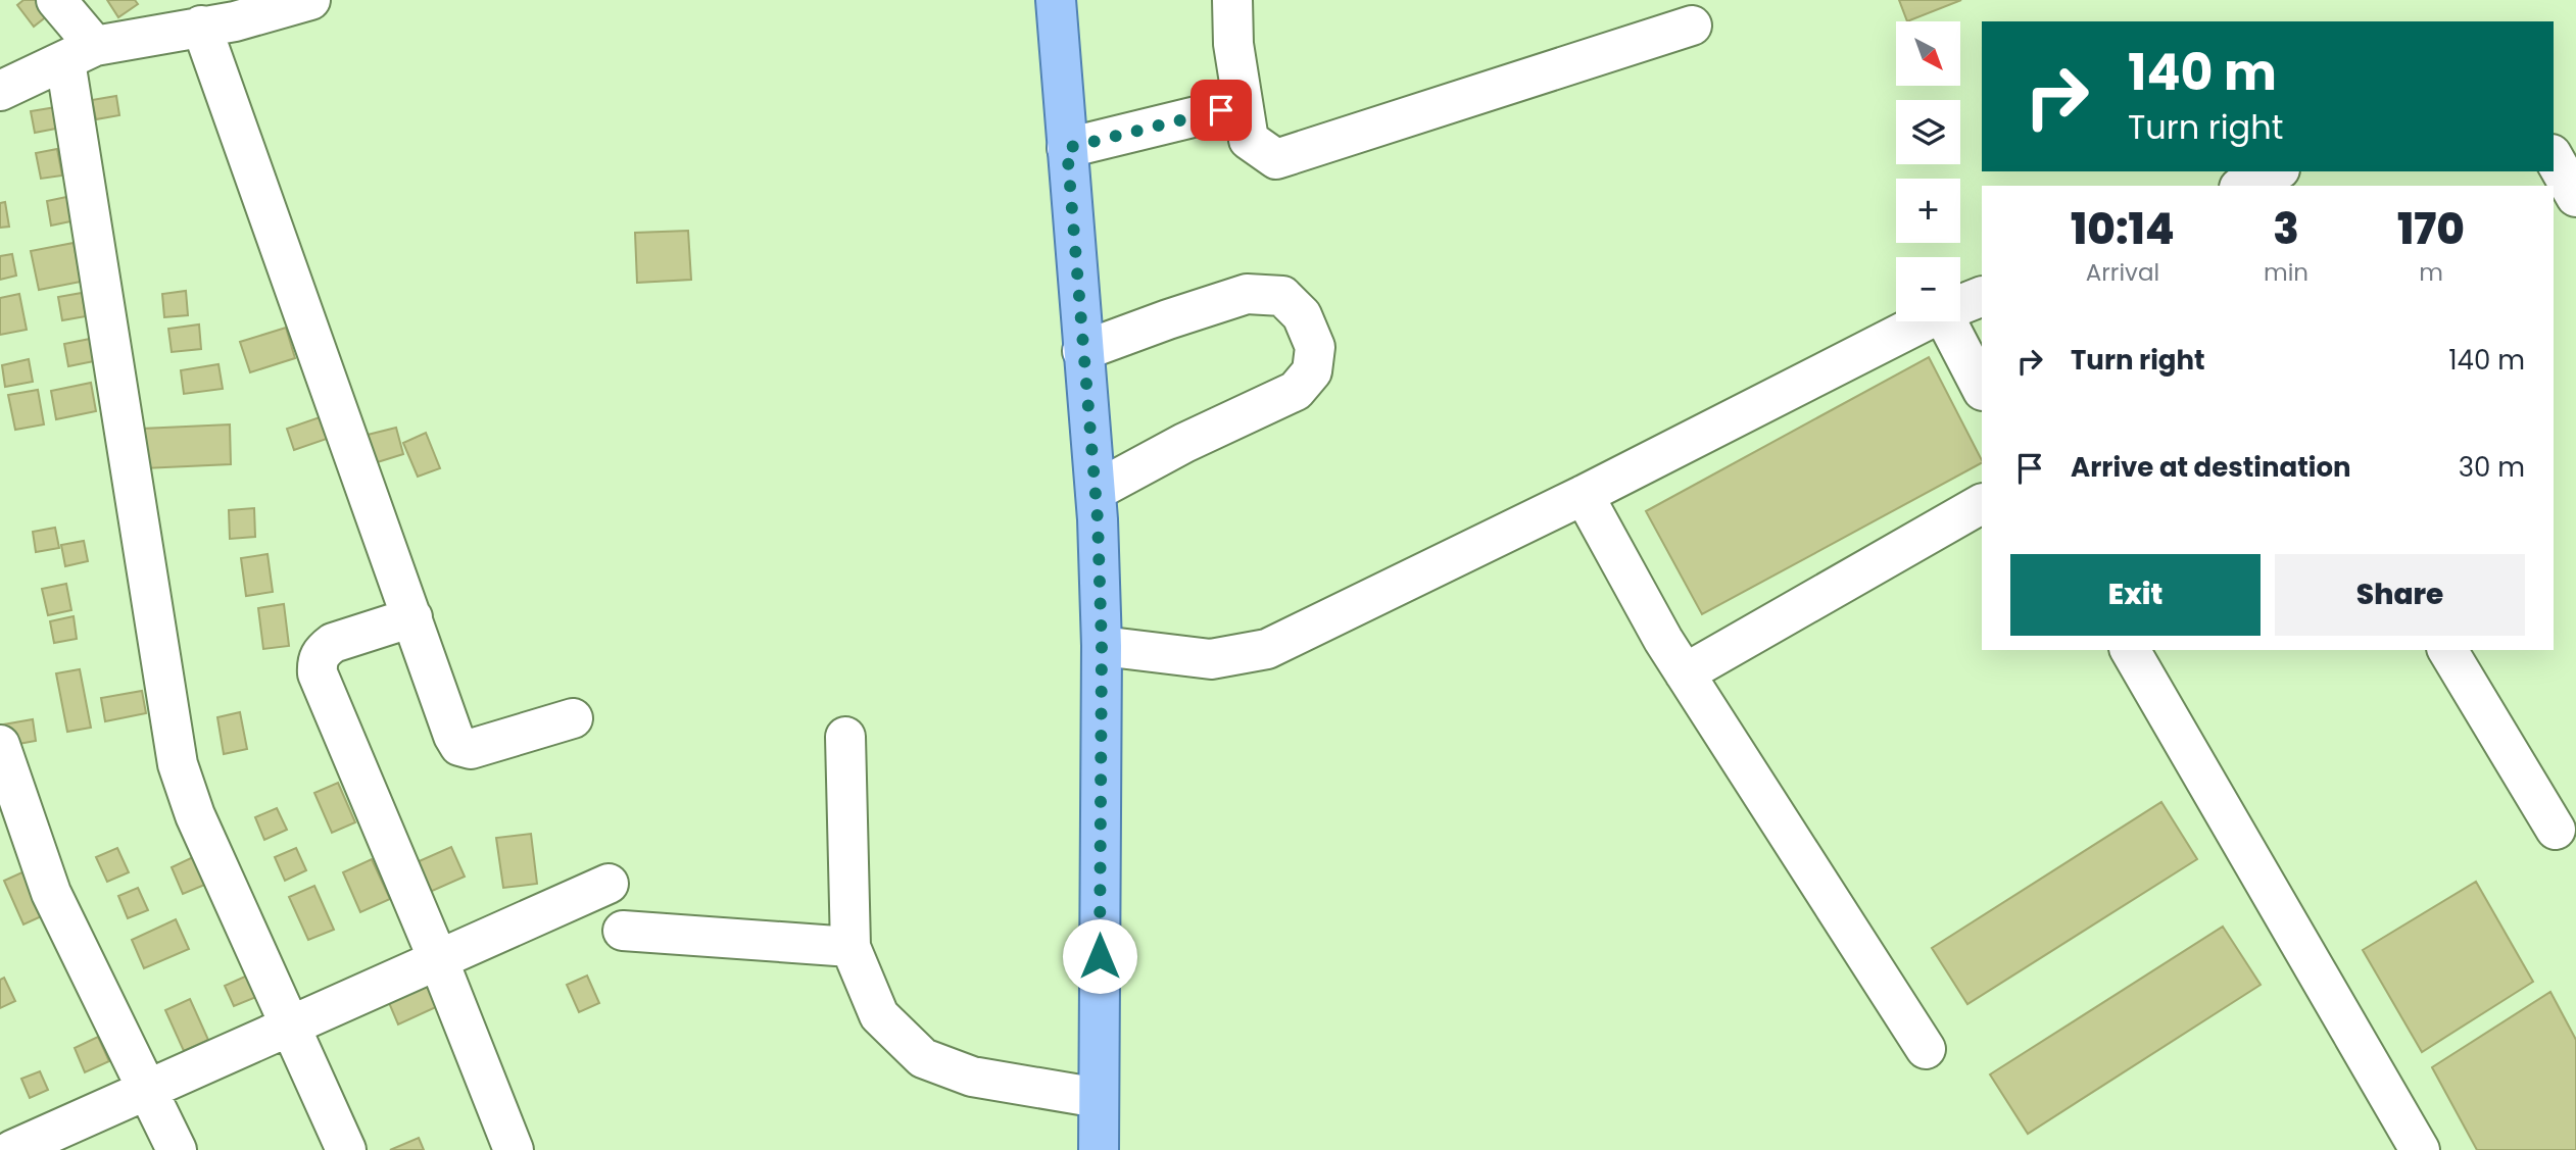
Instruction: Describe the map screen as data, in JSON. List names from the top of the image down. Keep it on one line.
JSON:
{"north":"bottom right","page":{"map_buttons":["+","−"],"turn":["140 m","Turn right"],"eta":["10:14","Arrival","3","min","170","m"],"list":[{"name":"Turn right","value":"140 m"},{"name":"Arrive at destination","value":"30 m"}],"buttons":["Exit","Share"]}}
